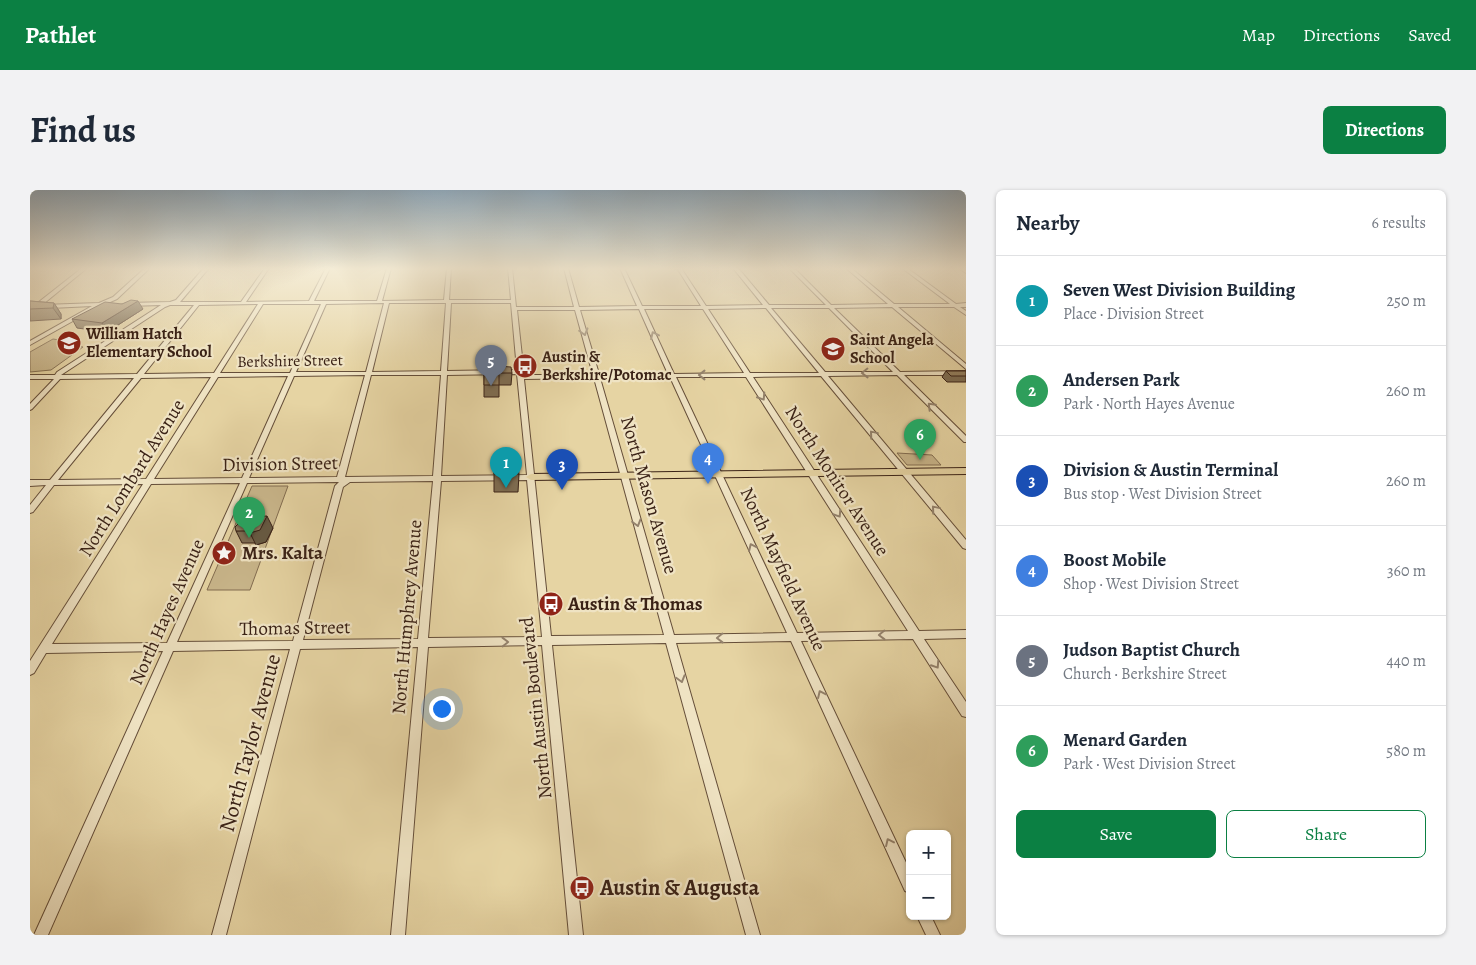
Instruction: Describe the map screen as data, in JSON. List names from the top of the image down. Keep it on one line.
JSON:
{"streets":{"street":["Berkshire Street","Division Street","North Lombard Avenue","North Monitor Avenue","North Mason Avenue","North Mayfield Avenue","North Hayes Avenue","North Humphrey Avenue","Thomas Street","North Austin Boulevard","North Taylor Avenue"]},"crossings":[["Berkshire Street","North Lombard Avenue"],["Berkshire Street","North Hayes Avenue"],["Berkshire Street","North Humphrey Avenue"],["Berkshire Street","North Austin Boulevard"],["Berkshire Street","North Taylor Avenue"],["Division Street","North Lombard Avenue"],["Division Street","North Hayes Avenue"],["Division Street","North Humphrey Avenue"],["Division Street","North Austin Boulevard"],["Division Street","North Taylor Avenue"],["North Lombard Avenue","Thomas Street"],["North Monitor Avenue","Thomas Street"],["North Mason Avenue","Thomas Street"],["North Mayfield Avenue","Thomas Street"],["North Hayes Avenue","Thomas Street"],["North Humphrey Avenue","Thomas Street"],["Thomas Street","North Austin Boulevard"],["Thomas Street","North Taylor Avenue"]],"one_way":["North Mason Avenue","North Mayfield Avenue"],"places":{"school or university":["William Hatch Elementary School","Saint Angela School"],"bus stop":["Austin & Berkshire/Potomac","Austin & Thomas","Austin & Augusta"],"place":["Mrs. Kalta"]},"page":{"header":"Pathlet","nav":["Map","Directions","Saved"],"title":"Find us","buttons":["Directions",["Save","Share"]],"heading":["Nearby","6 results"],"list":[{"mark":"1","name":"Seven West Division Building","note":"Place · Division Street","value":"250 m"},{"mark":"2","name":"Andersen Park","note":"Park · North Hayes Avenue","value":"260 m"},{"mark":"3","name":"Division & Austin Terminal","note":"Bus stop · West Division Street","value":"260 m"},{"mark":"4","name":"Boost Mobile","note":"Shop · West Division Street","value":"360 m"},{"mark":"5","name":"Judson Baptist Church","note":"Church · Berkshire Street","value":"440 m"},{"mark":"6","name":"Menard Garden","note":"Park · West Division Street","value":"580 m"}],"pins":["5","6","4","1","3","2"],"map_buttons":["+","−"]}}
